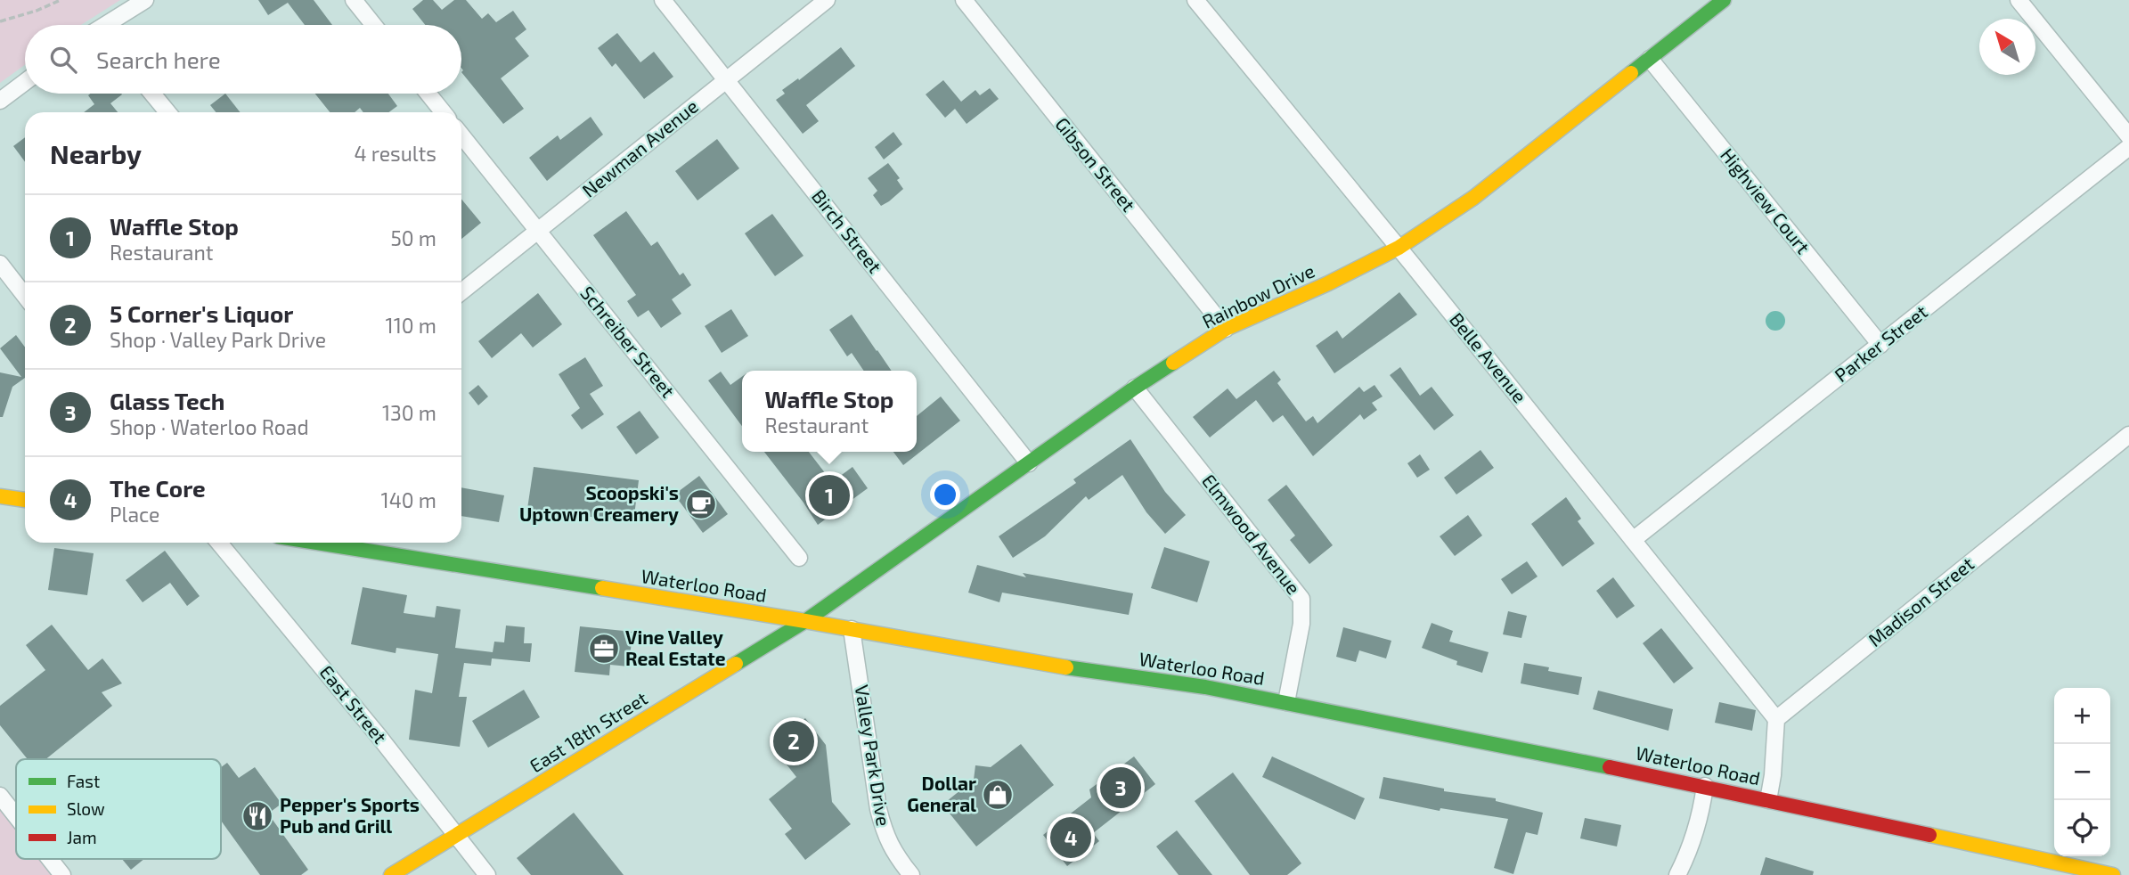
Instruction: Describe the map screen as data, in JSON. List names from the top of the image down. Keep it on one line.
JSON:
{"streets":{"main road":["Rainbow Drive","Waterloo Road","East 18th Street"],"street":["Newman Avenue","Gibson Street","Highview Court","Birch Street","Schreiber Street","Parker Street","Belle Avenue","Elmwood Avenue","Madison Street","East Street","Valley Park Drive"]},"crossings":[["Newman Avenue","Birch Street"],["Newman Avenue","Schreiber Street"],["Gibson Street","Rainbow Drive"],["Highview Court","Rainbow Drive"],["Highview Court","Parker Street"],["Birch Street","Rainbow Drive"],["Rainbow Drive","Belle Avenue"],["Rainbow Drive","Elmwood Avenue"],["Rainbow Drive","Waterloo Road"],["Rainbow Drive","East 18th Street"],["Parker Street","Belle Avenue"],["Belle Avenue","Madison Street"],["Elmwood Avenue","Waterloo Road"],["Waterloo Road","East 18th Street"],["Waterloo Road","Valley Park Drive"],["East Street","East 18th Street"]],"places":{"cafe":["Scoopski's Uptown Creamery"],"office":["Vine Valley Real Estate"],"shop":["Dollar General"],"restaurant":["Pepper's Sports Pub and Grill"]},"legend":["Fast","Slow","Jam"],"north":"top left","page":{"search":"Search here","heading":["Nearby","4 results"],"list":[{"mark":"1","name":"Waffle Stop","note":"Restaurant","value":"50 m"},{"mark":"2","name":"5 Corner's Liquor","note":"Shop · Valley Park Drive","value":"110 m"},{"mark":"3","name":"Glass Tech","note":"Shop · Waterloo Road","value":"130 m"},{"mark":"4","name":"The Core","note":"Place","value":"140 m"}],"popup":["Waffle Stop","Restaurant"],"pins":["1","2","3","4"],"map_buttons":["+","−"]}}
